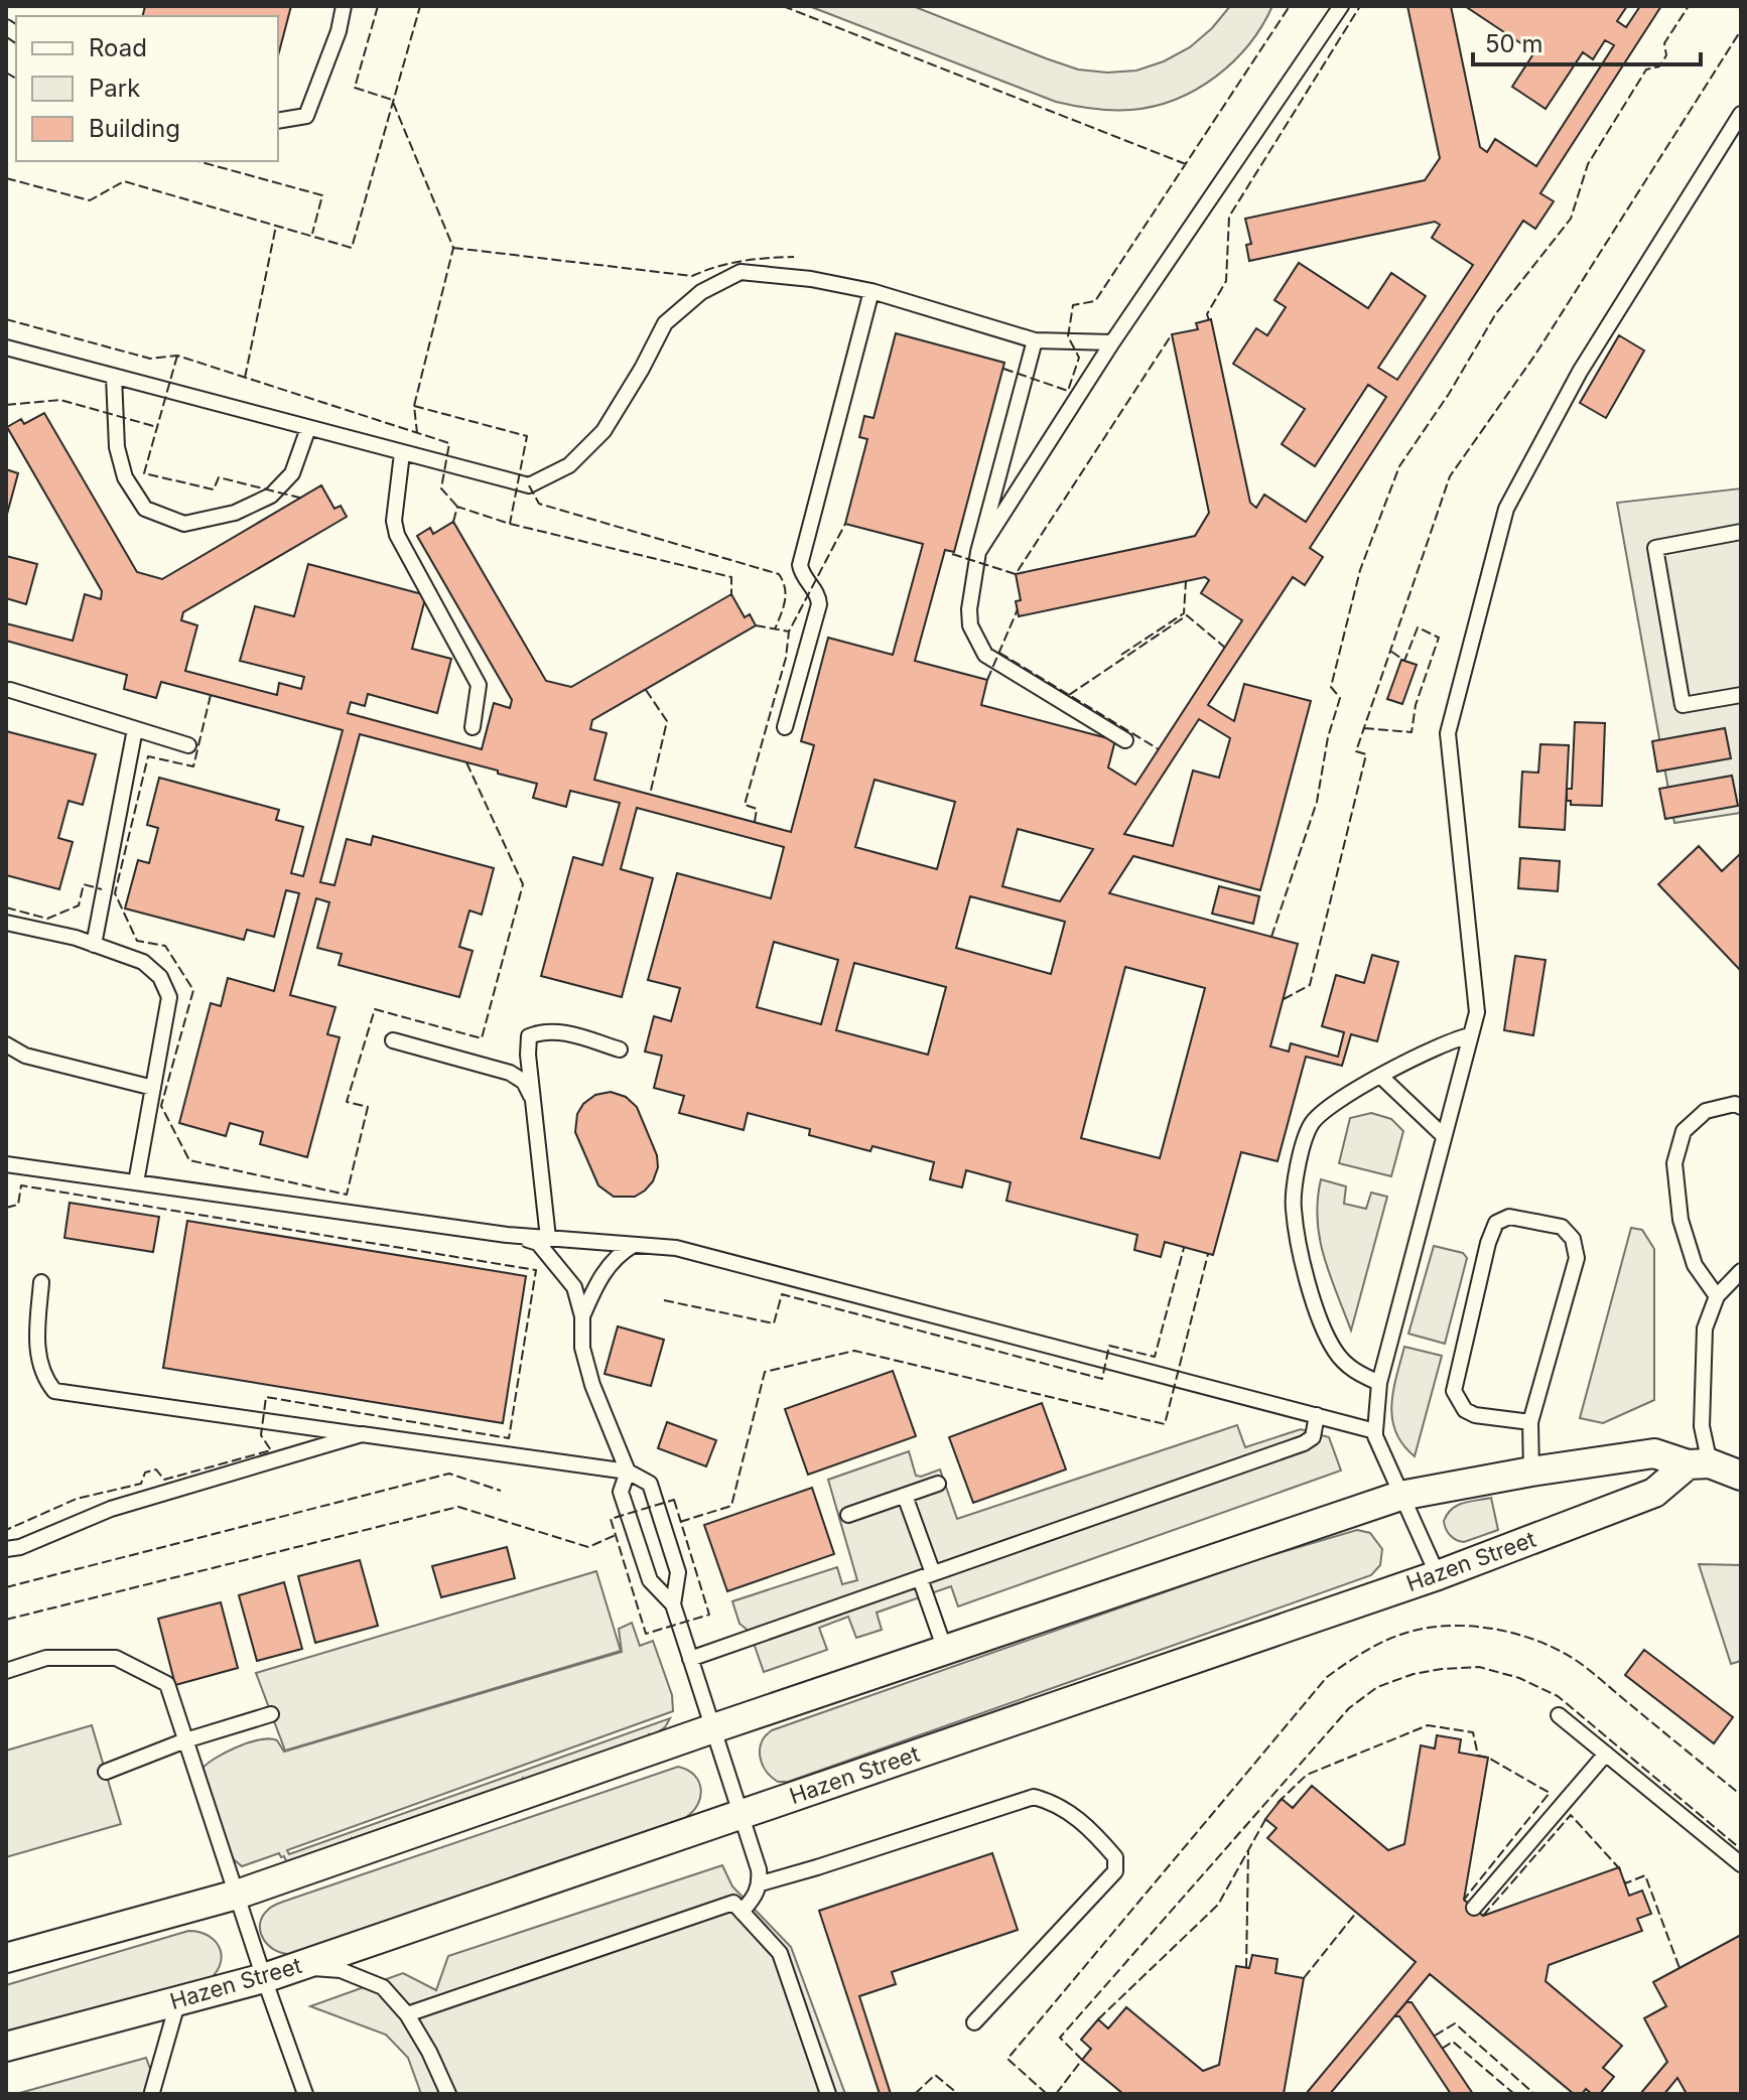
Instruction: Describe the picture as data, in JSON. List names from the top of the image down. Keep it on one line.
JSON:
{"streets":{"street":["Hazen Street"]},"legend":["Road","Park","Building"],"scale_bar":"50 m"}
